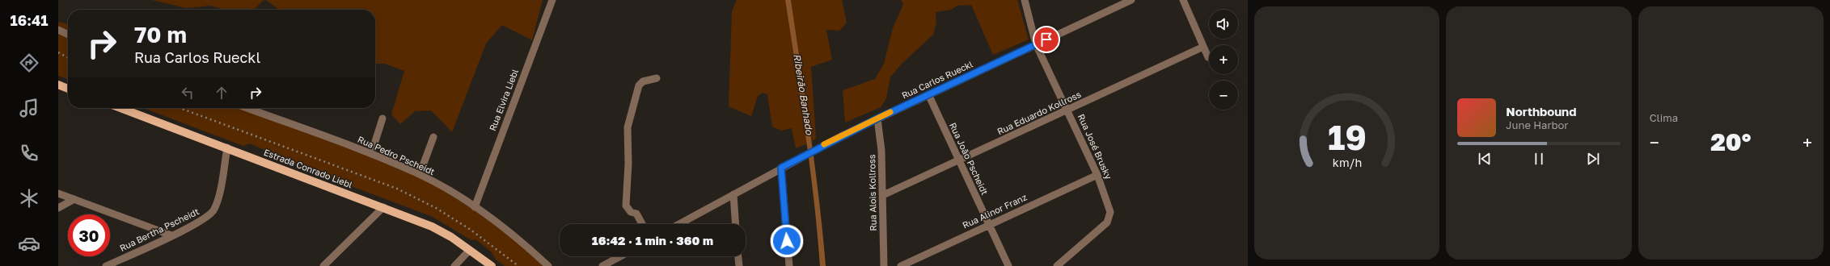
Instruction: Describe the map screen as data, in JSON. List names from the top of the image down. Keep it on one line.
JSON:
{"streets":{"main road":["Estrada Conrado Liebl"],"street":["Rua Carlos Rueckl","Rua Elvira Liebl","Rua Eduardo Kollross","Rua José Brusky","Rua Pedro Pscheidt","Rua João Pscheidt","Rua Alois Kollross","Rua Alinor Franz","Rua Bertha Pscheidt"]},"crossings":[["Rua Carlos Rueckl","Rua José Brusky"],["Rua Carlos Rueckl","Rua João Pscheidt"],["Rua Carlos Rueckl","Rua Alois Kollross"],["Rua Elvira Liebl","Rua Pedro Pscheidt"],["Rua Eduardo Kollross","Rua José Brusky"],["Rua Eduardo Kollross","Rua João Pscheidt"],["Rua Eduardo Kollross","Rua Alois Kollross"],["Rua José Brusky","Rua Alinor Franz"],["Rua João Pscheidt","Rua Alinor Franz"],["Estrada Conrado Liebl","Rua Bertha Pscheidt"]],"water":["Ribeirão Banhado"],"page":{"tabs":"16:41","tile":"Clima","map_buttons":["+","−"],"turn":["70 m","Rua Carlos Rueckl"],"song":["Northbound","June Harbor"],"heat":["−","20°","+"],"limit":"30","trip":"16:42 · 1 min · 360 m","gauge":["19","km/h"]}}
